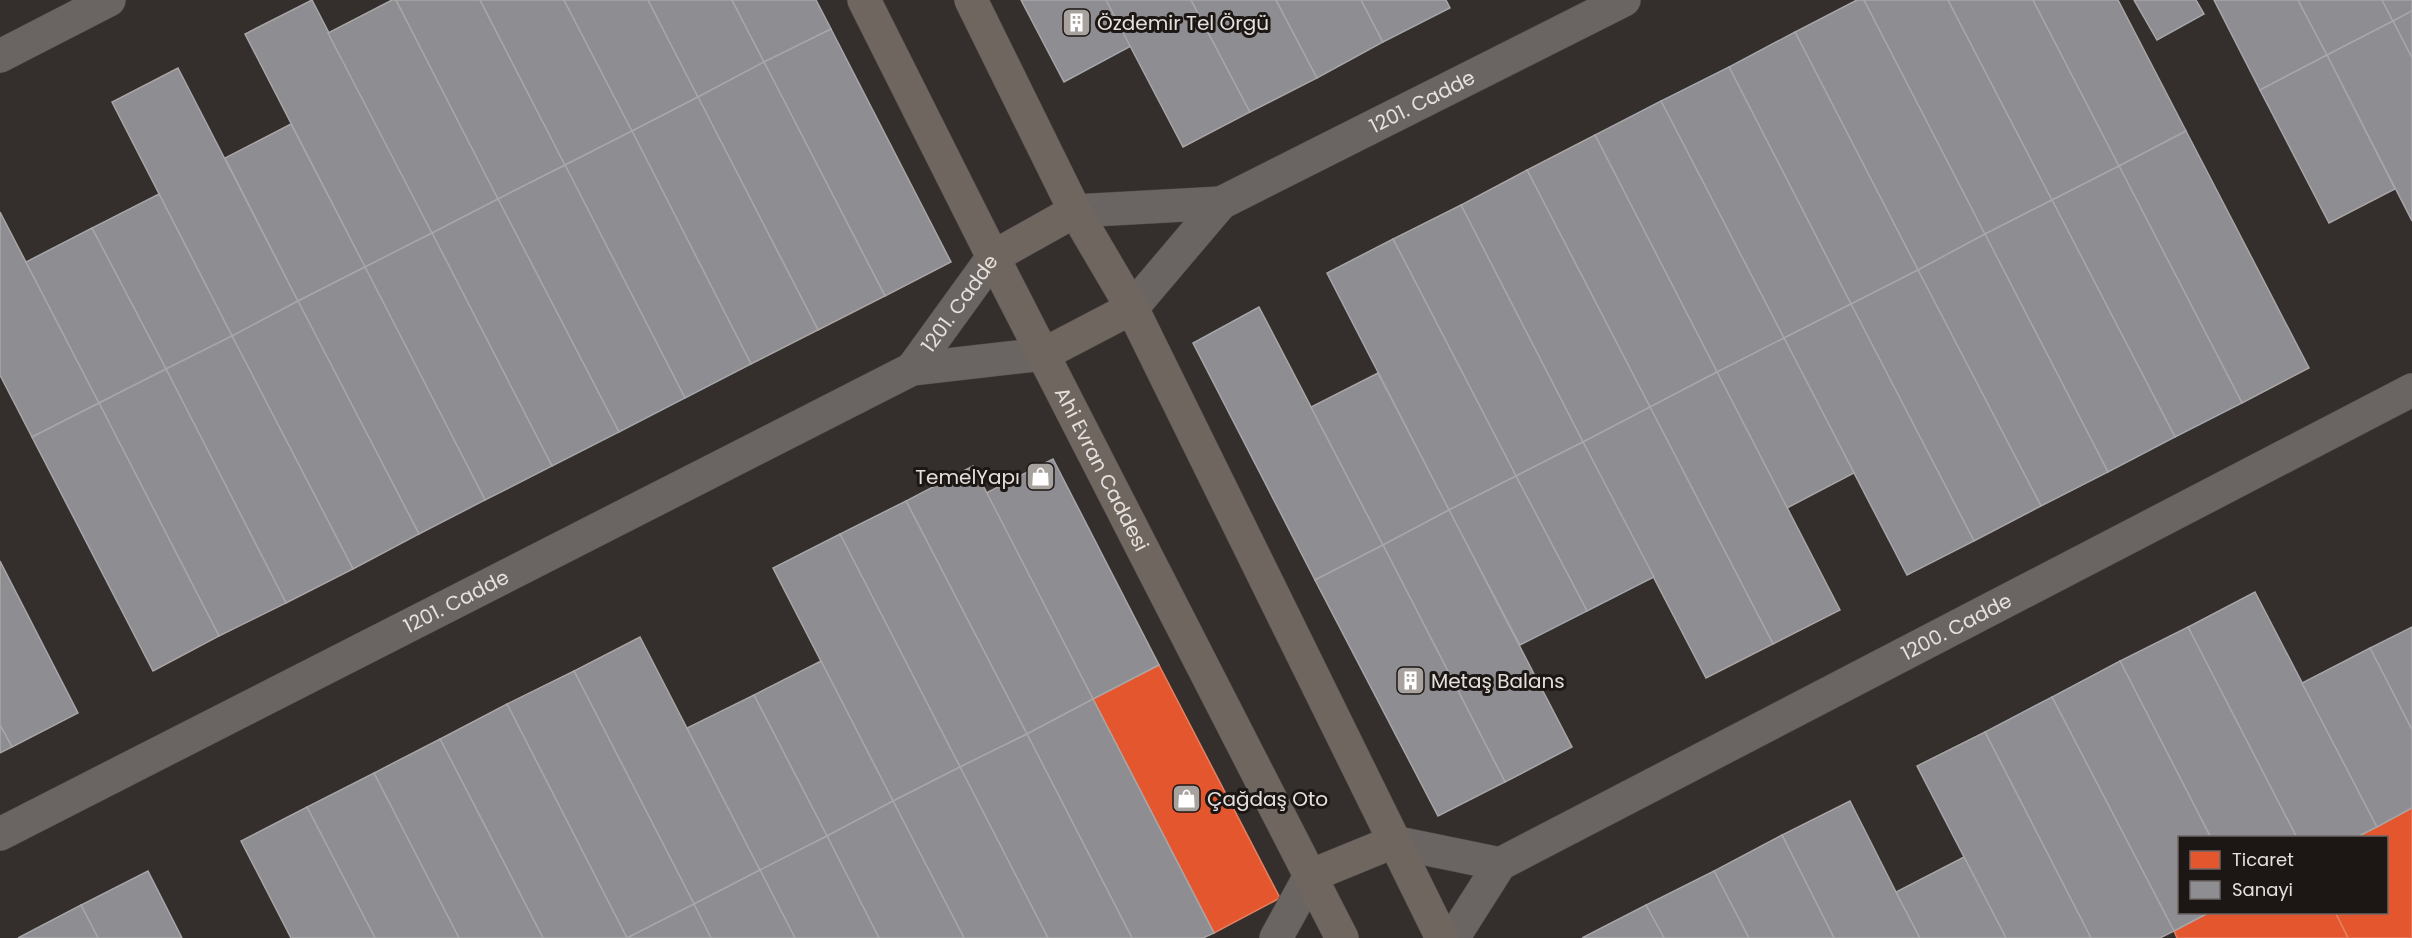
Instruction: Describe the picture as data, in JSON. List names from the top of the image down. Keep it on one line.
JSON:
{"streets":{"main road":["1201. Cadde","Ahi Evran Caddesi"],"street":["1200. Cadde"]},"crossings":[["1201. Cadde","Ahi Evran Caddesi"]],"places":{"building":["Özdemir Tel Örgü","Metaş Balans"],"shop":["TemelYapı","Çağdaş Oto"]},"legend":["Ticaret","Sanayi"]}
